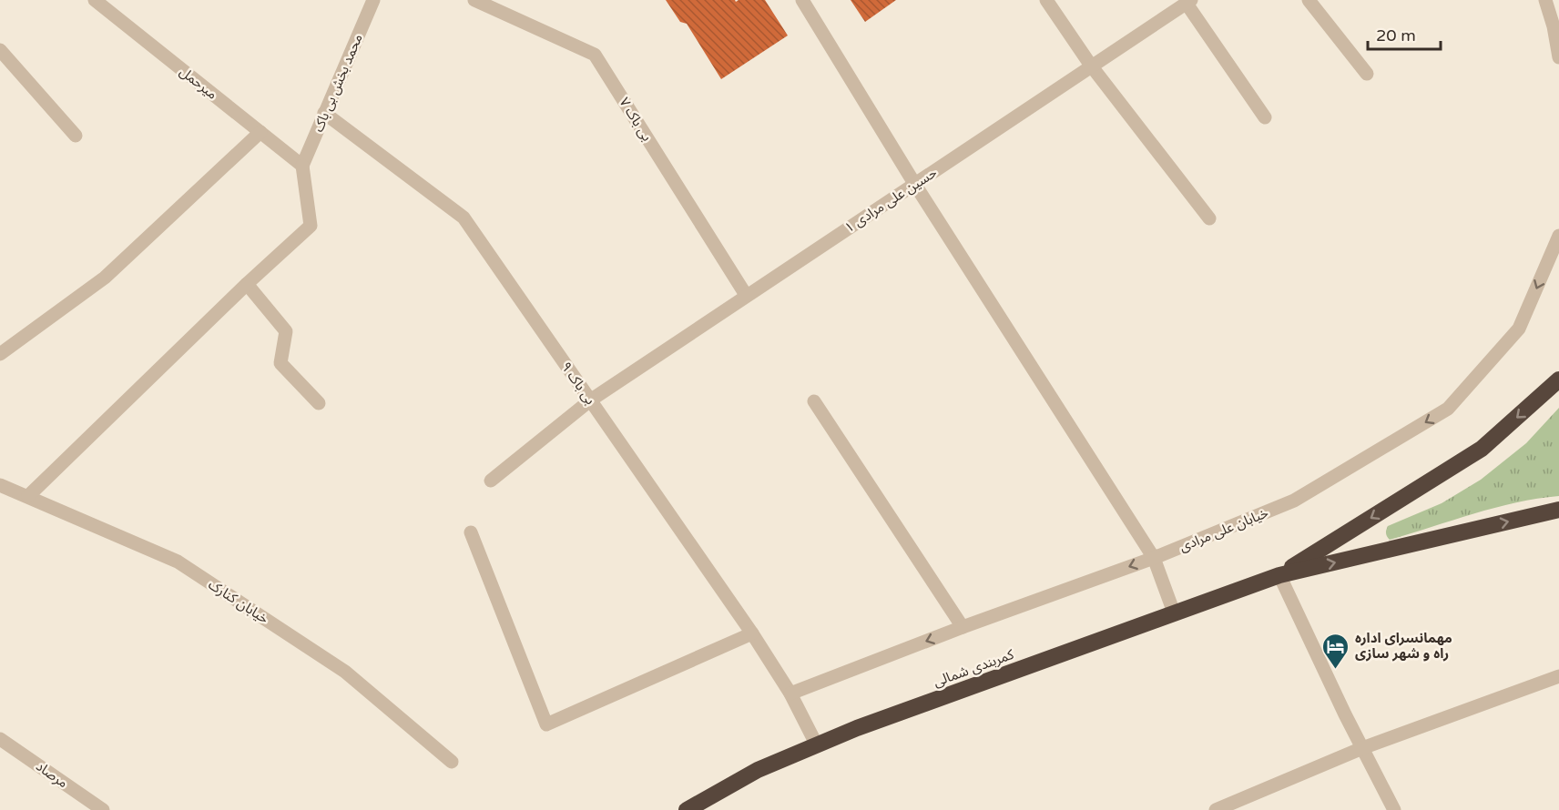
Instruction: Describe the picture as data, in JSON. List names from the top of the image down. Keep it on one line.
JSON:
{"streets":{"highway":["کمربندی شمالی"],"street":["میرحمل","محمد بخش بی باک","بی باک ۷","حسین علی مرادی ۱","بی باک ۹","خیابان علی مرادی","خیابان کنارک","مرصاد"]},"crossings":[["میرحمل","محمد بخش بی باک"],["محمد بخش بی باک","بی باک ۹"],["بی باک ۷","حسین علی مرادی ۱"],["حسین علی مرادی ۱","بی باک ۹"],["بی باک ۹","خیابان علی مرادی"],["بی باک ۹","کمربندی شمالی"]],"one_way":["خیابان علی مرادی"],"places":{"hotel":["مهمانسراى اداره راه و شهر سازى"]},"scale_bar":"20 m"}
